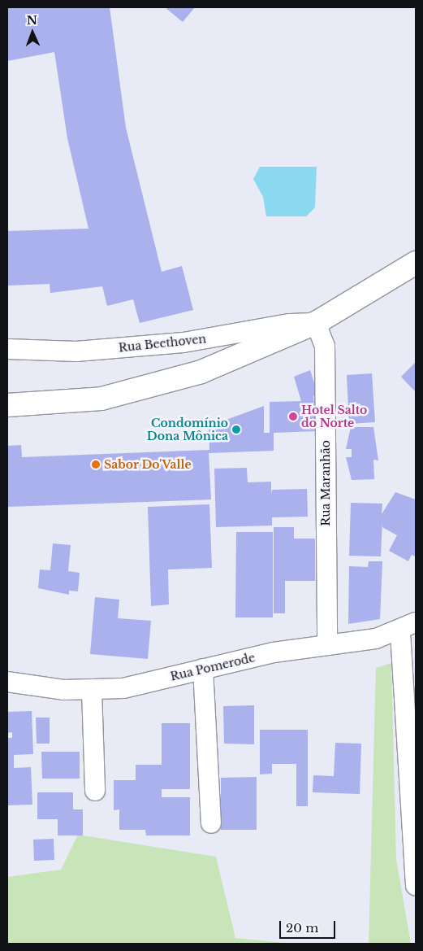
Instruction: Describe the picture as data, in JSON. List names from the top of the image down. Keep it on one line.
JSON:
{"streets":{"street":["Rua Beethoven","Rua Maranhão","Rua Pomerode"]},"crossings":[["Rua Beethoven","Rua Maranhão"],["Rua Maranhão","Rua Pomerode"]],"places":["Hotel Salto do Norte","Condomínio Dona Mônica","Sabor Do'Valle"],"scale_bar":"20 m","north":"top"}
